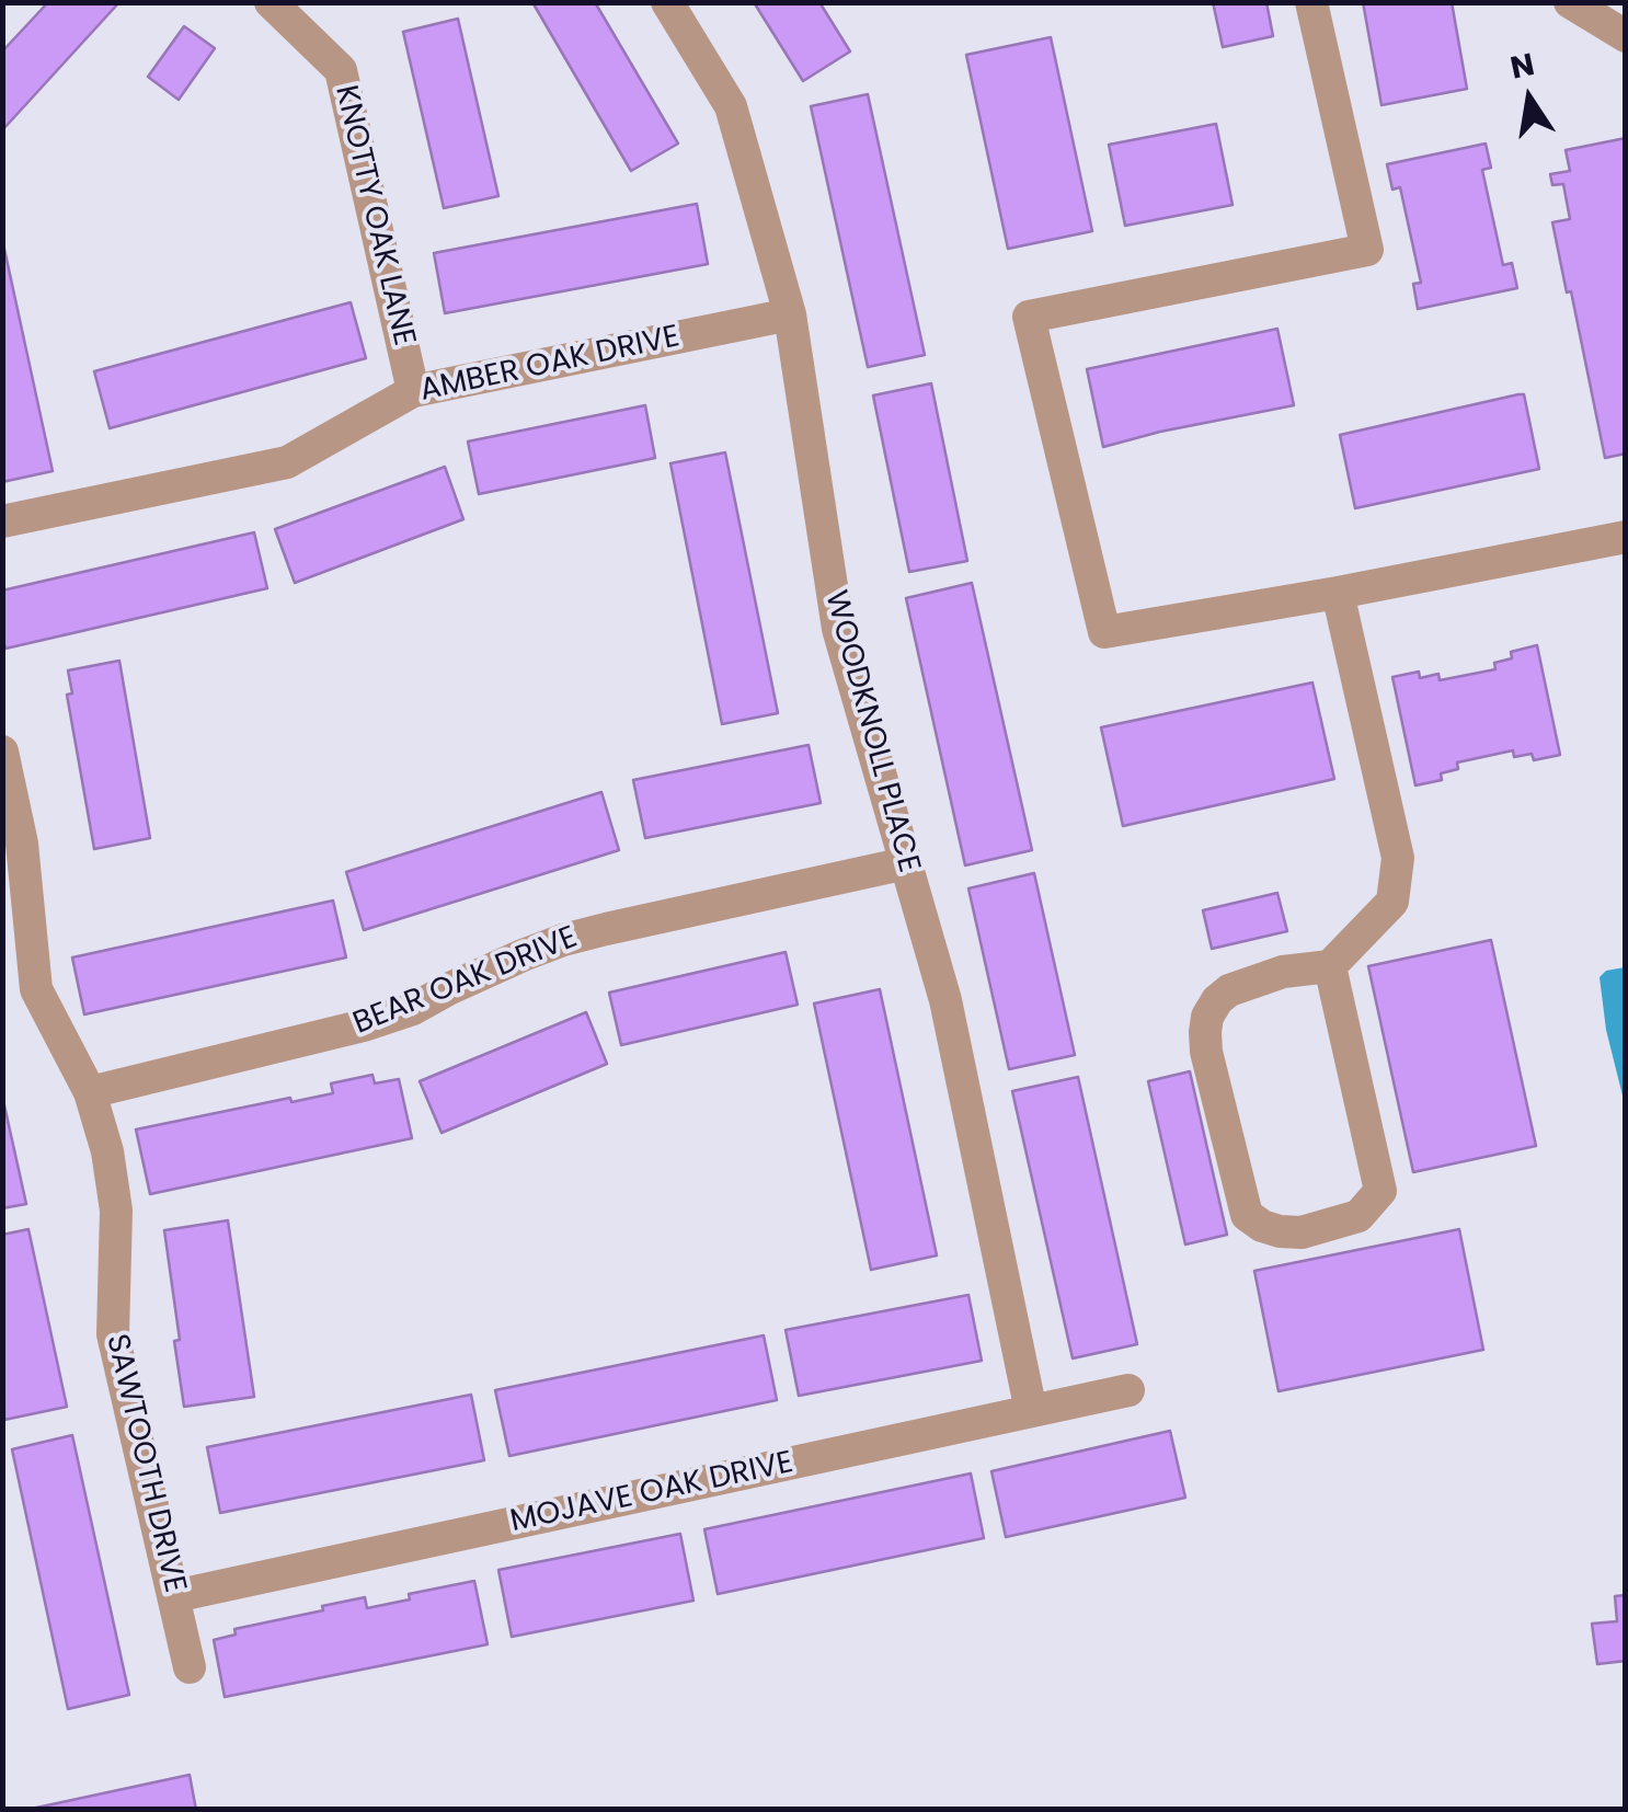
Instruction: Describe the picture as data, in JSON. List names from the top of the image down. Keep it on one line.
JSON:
{"streets":{"street":["KNOTTY OAK LANE","AMBER OAK DRIVE","WOODKNOLL PLACE","BEAR OAK DRIVE","SAWTOOTH DRIVE","MOJAVE OAK DRIVE"]},"crossings":[["KNOTTY OAK LANE","AMBER OAK DRIVE"],["AMBER OAK DRIVE","WOODKNOLL PLACE"],["WOODKNOLL PLACE","BEAR OAK DRIVE"],["WOODKNOLL PLACE","MOJAVE OAK DRIVE"],["BEAR OAK DRIVE","SAWTOOTH DRIVE"],["SAWTOOTH DRIVE","MOJAVE OAK DRIVE"]],"north":"top"}
